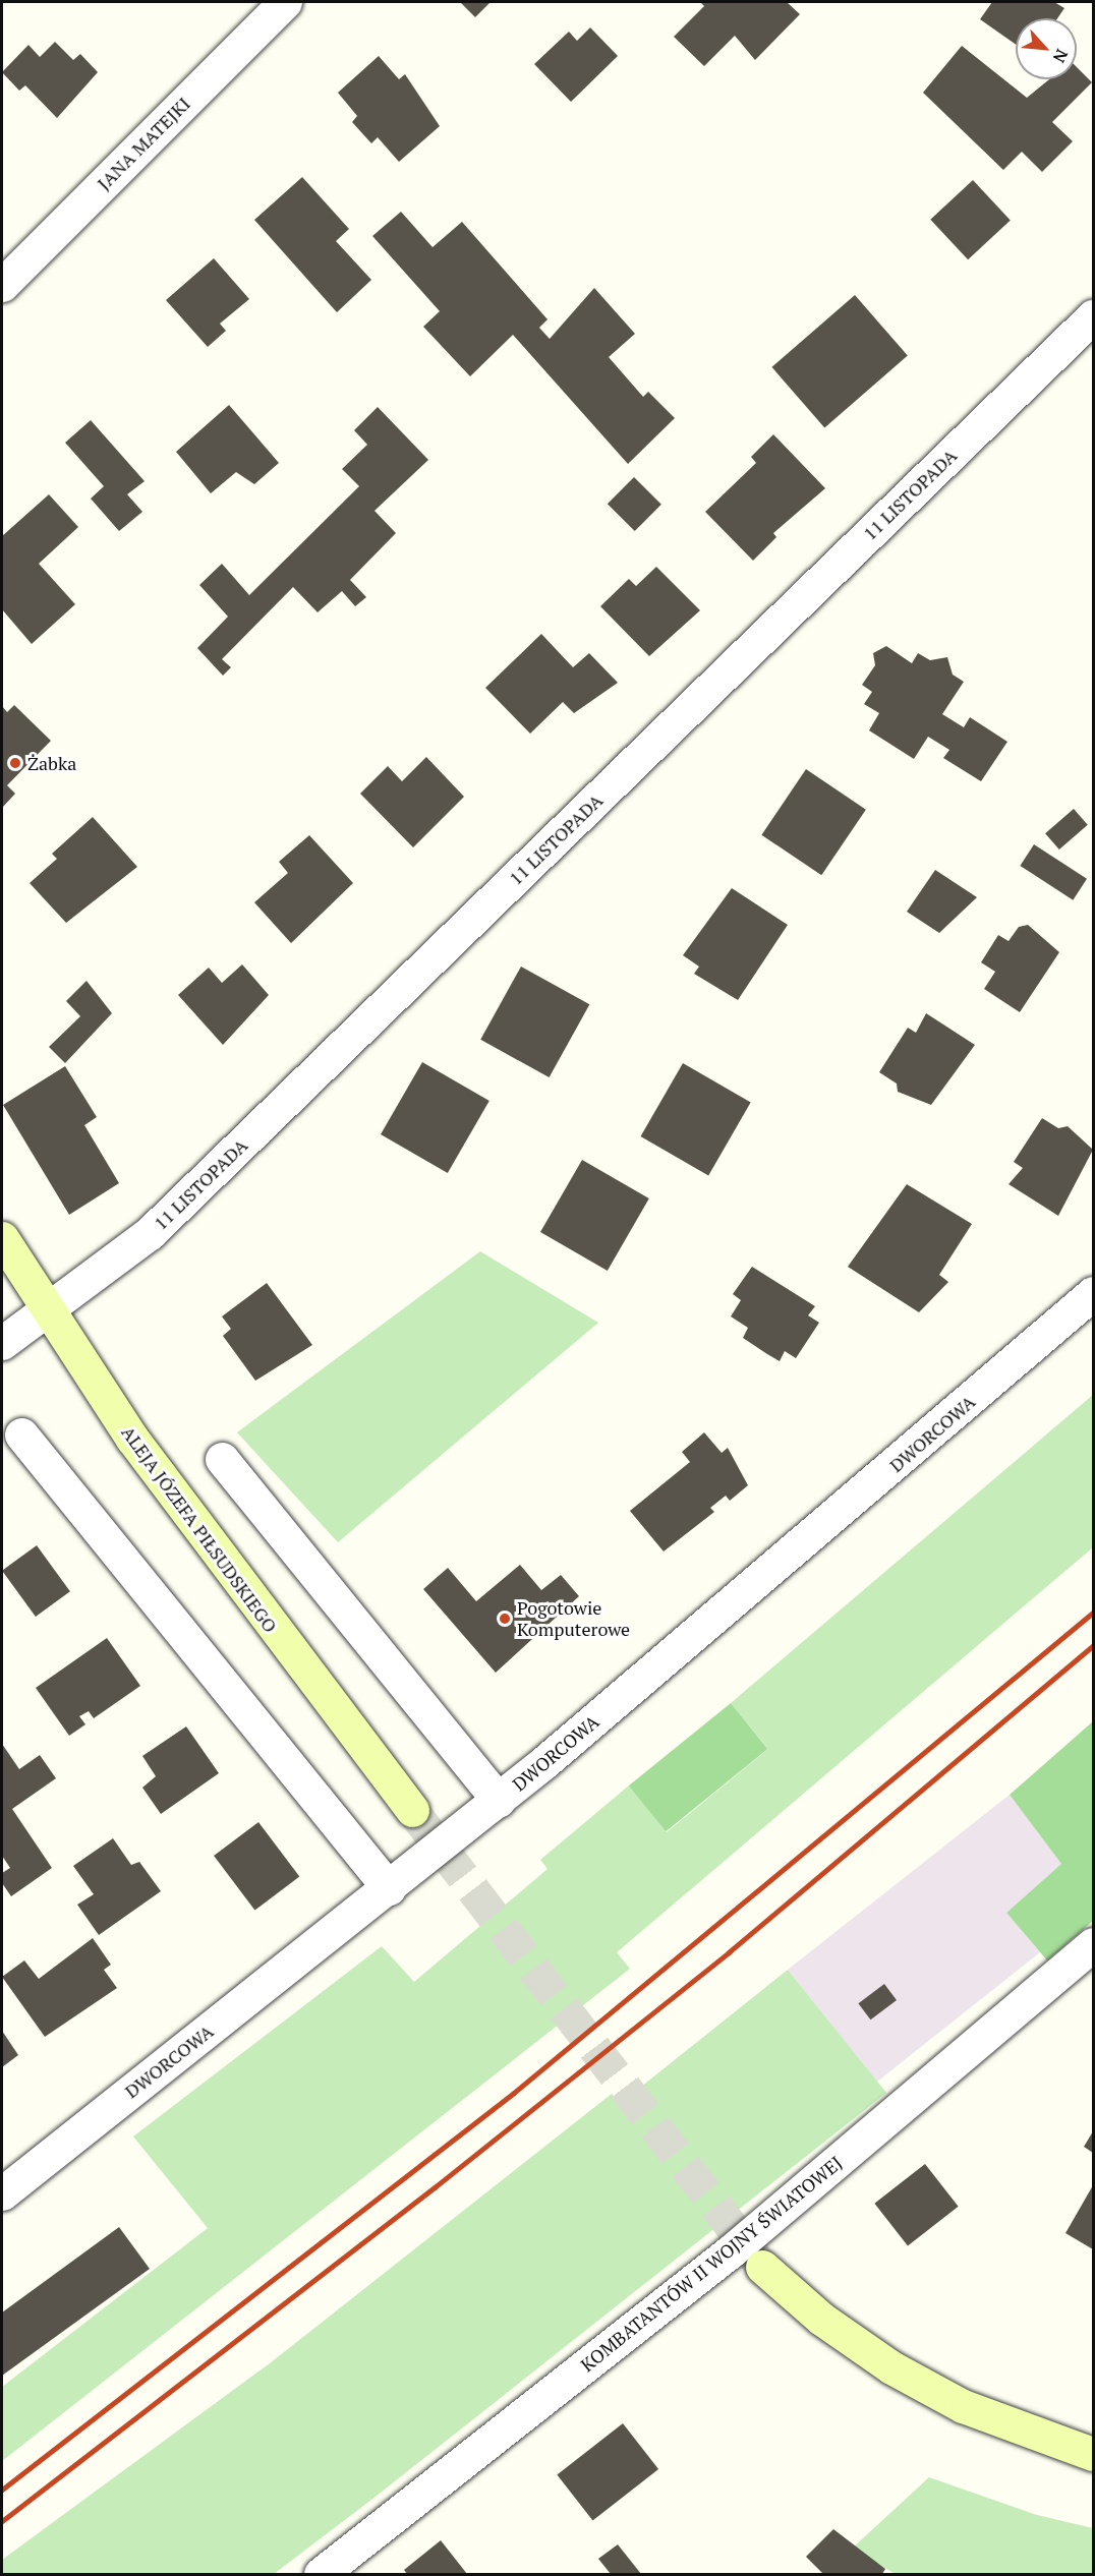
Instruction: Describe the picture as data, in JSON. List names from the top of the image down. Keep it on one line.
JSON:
{"streets":{"main road":["ALEJA JÓZEFA PIŁSUDSKIEGO"],"street":["JANA MATEJKI","11 LISTOPADA","DWORCOWA","KOMBATANTÓW II WOJNY ŚWIATOWEJ"]},"crossings":[["11 LISTOPADA","ALEJA JÓZEFA PIŁSUDSKIEGO"]],"places":["Żabka","Pogotowie Komputerowe"],"north":"bottom right"}
